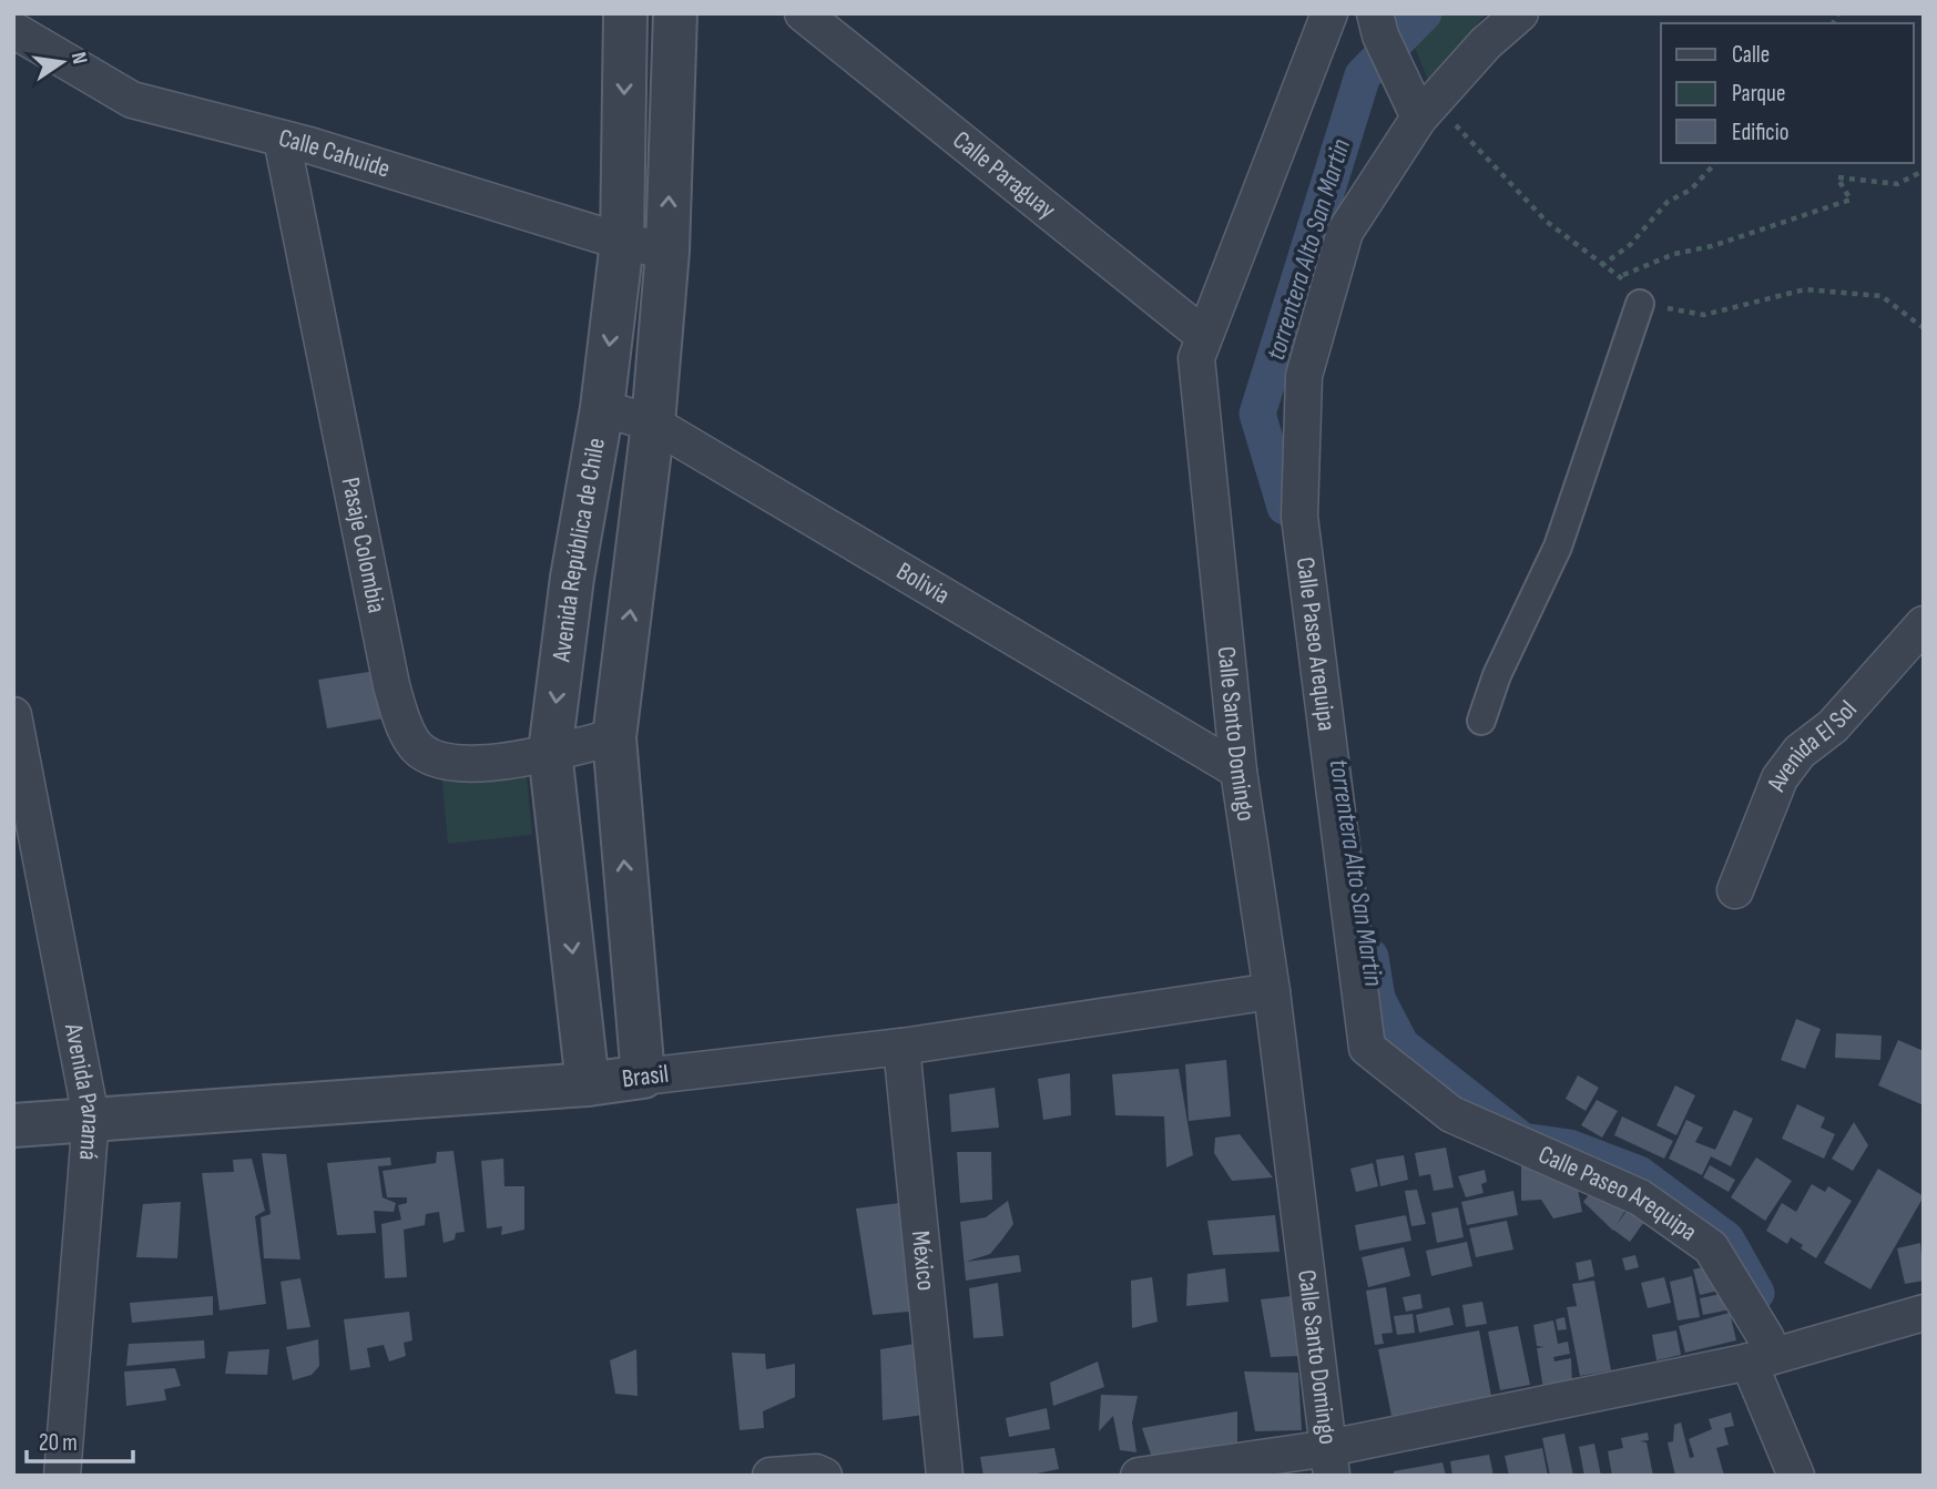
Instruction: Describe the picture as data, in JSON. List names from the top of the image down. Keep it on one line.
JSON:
{"streets":{"street":["Calle Cahuide","Calle Paraguay","Pasaje Colombia","Avenida República de Chile","Bolivia","Calle Paseo Arequipa","Calle Santo Domingo","Avenida El Sol","Brasil","Avenida Panamá","México"]},"crossings":[["Calle Cahuide","Pasaje Colombia"],["Calle Cahuide","Avenida República de Chile"],["Calle Paraguay","Calle Santo Domingo"],["Pasaje Colombia","Avenida República de Chile"],["Avenida República de Chile","Bolivia"],["Avenida República de Chile","Brasil"],["Bolivia","Calle Santo Domingo"],["Calle Santo Domingo","Brasil"],["Brasil","Avenida Panamá"],["Brasil","México"]],"water":["torrentera Alto San Martin"],"legend":["Calle","Parque","Edificio"],"scale_bar":"20 m","north":"right"}
